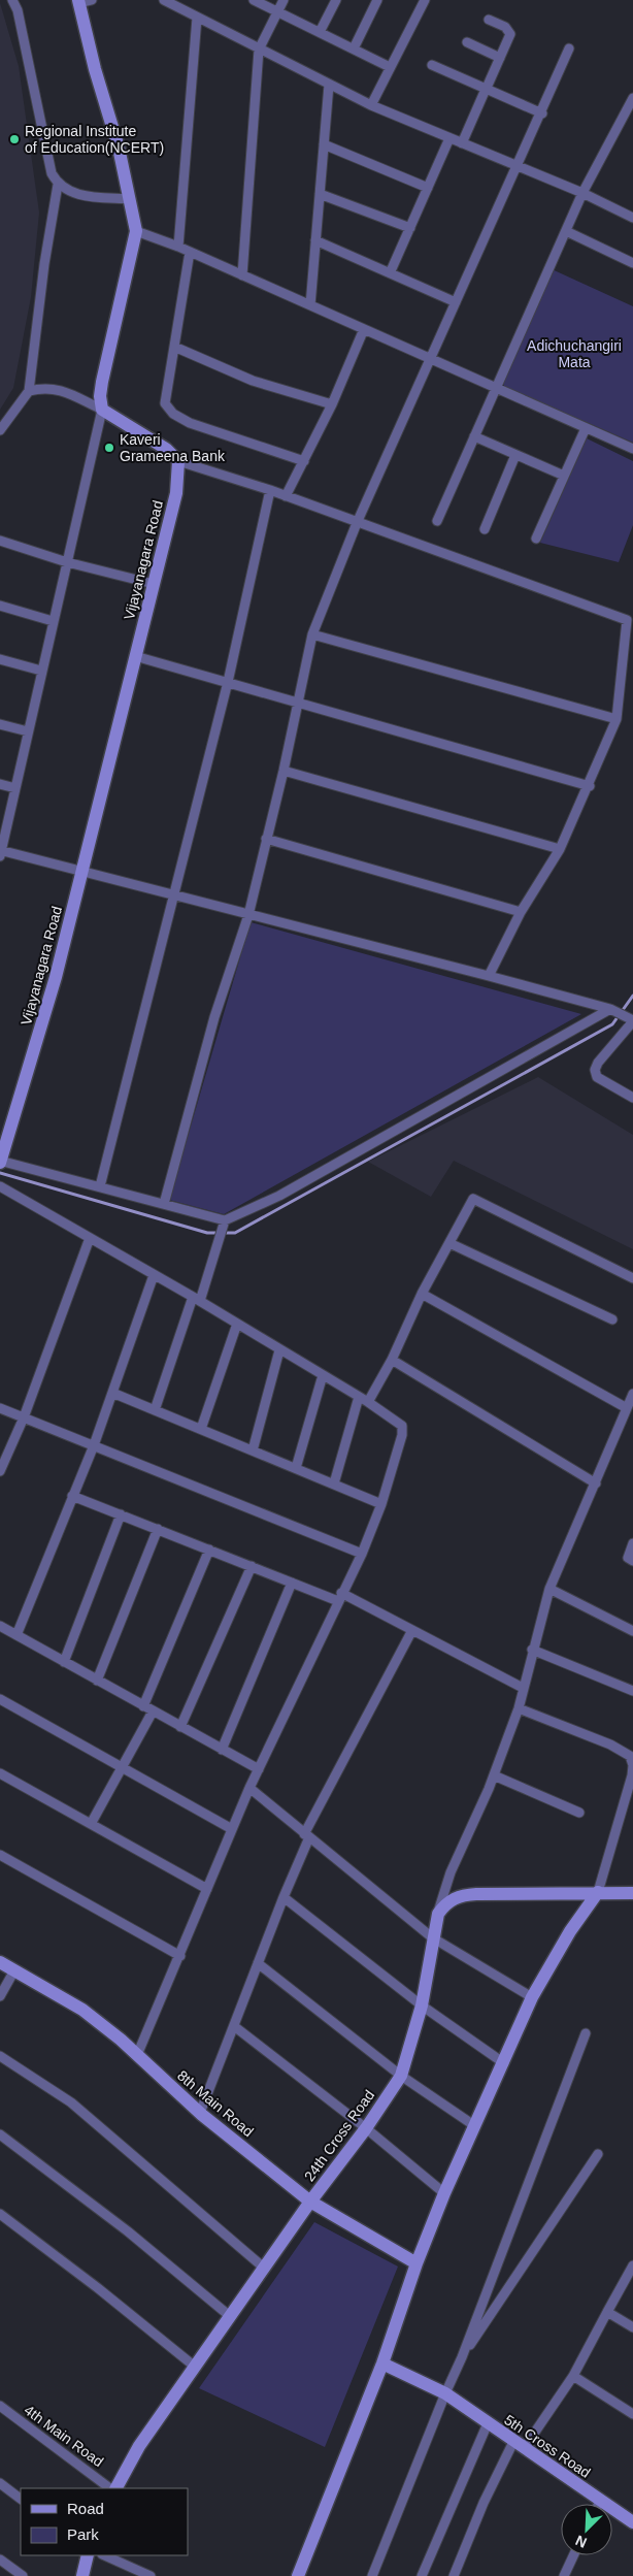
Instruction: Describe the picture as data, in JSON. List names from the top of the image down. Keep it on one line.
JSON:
{"streets":{"street":["Vijayanagara Road","8th Main Road","24th Cross Road","4th Main Road","5th Cross Road"]},"crossings":[["8th Main Road","24th Cross Road"]],"parks":["Adichuchangiri Mata"],"places":["Regional Institute of Education(NCERT)","Kaveri Grameena Bank"],"legend":["Road","Park"],"north":"bottom left"}
